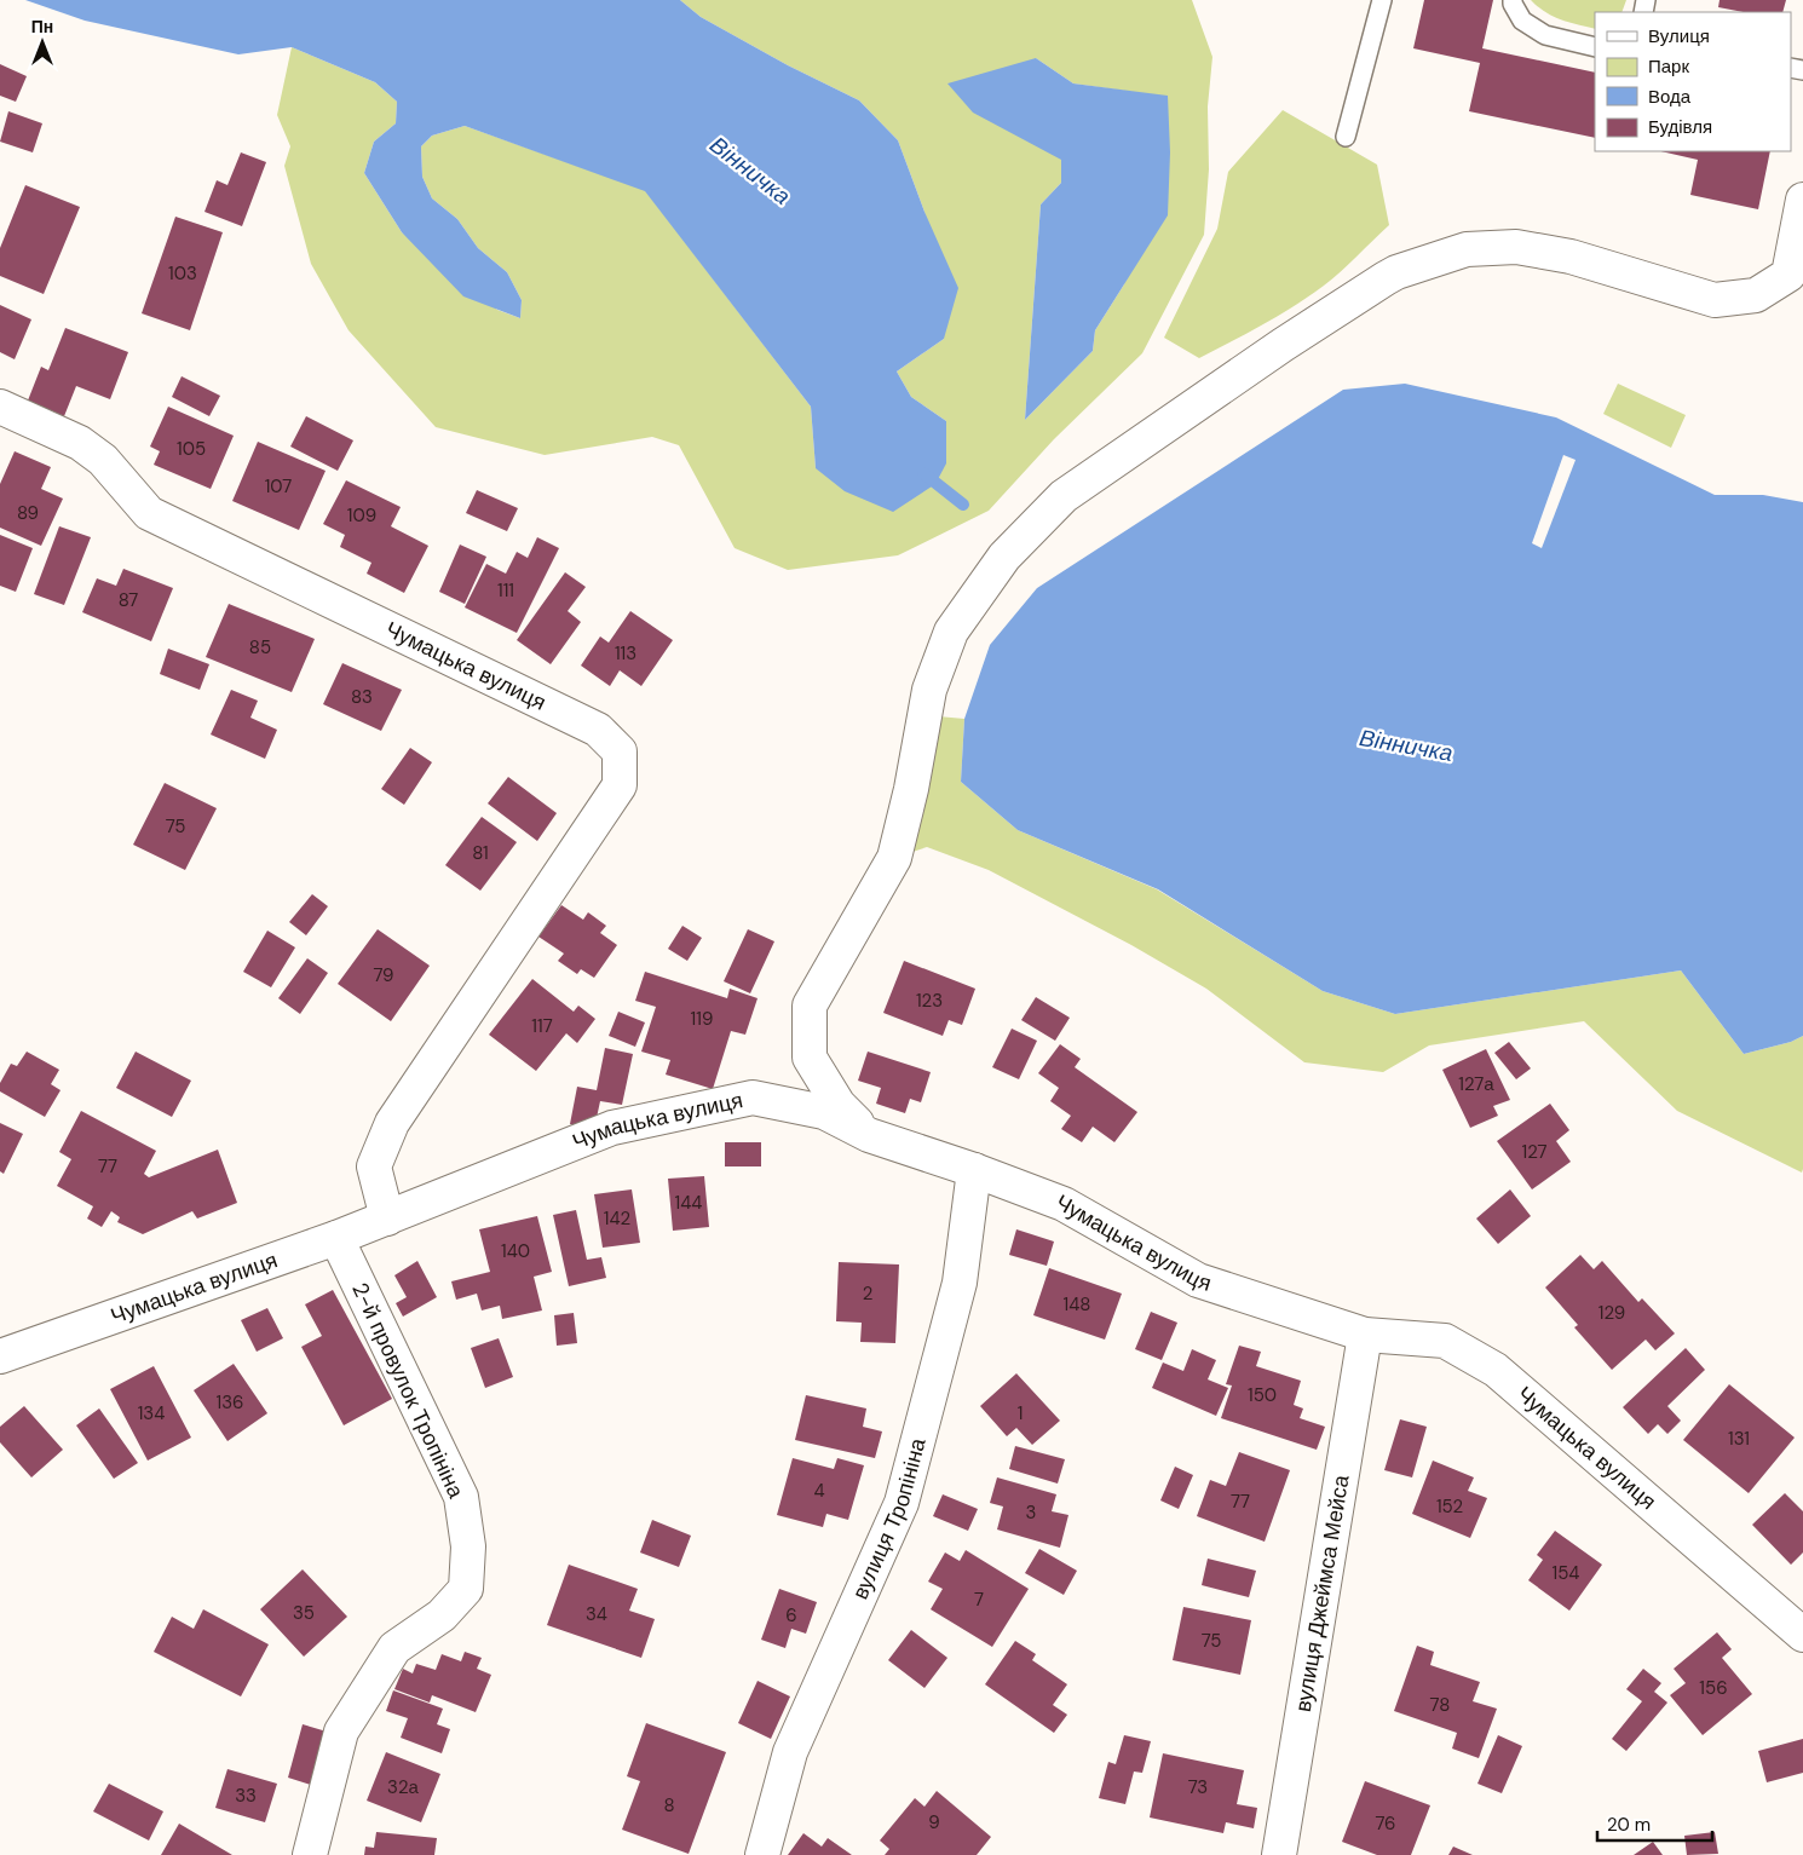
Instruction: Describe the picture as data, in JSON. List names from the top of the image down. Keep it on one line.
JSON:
{"streets":{"street":["Чумацька вулиця","2-й провулок Тропініна","вулиця Тропініна","вулиця Джеймса Мейса"]},"crossings":[["Чумацька вулиця","2-й провулок Тропініна"],["Чумацька вулиця","вулиця Тропініна"],["Чумацька вулиця","вулиця Джеймса Мейса"]],"water":["Вінничка"],"house_numbers":["103","105","107","89","109","111","87","85","113","83","75","81","79","123","119","117","127а","127","77","144","142","140","2","148","129","150","136","134","1","131","4","77","152","3","154","7","35","34","6","75","156","78","32а","73","33","8","9","76"],"legend":["Вулиця","Парк","Вода","Будівля"],"scale_bar":"20 m","north":"top"}
